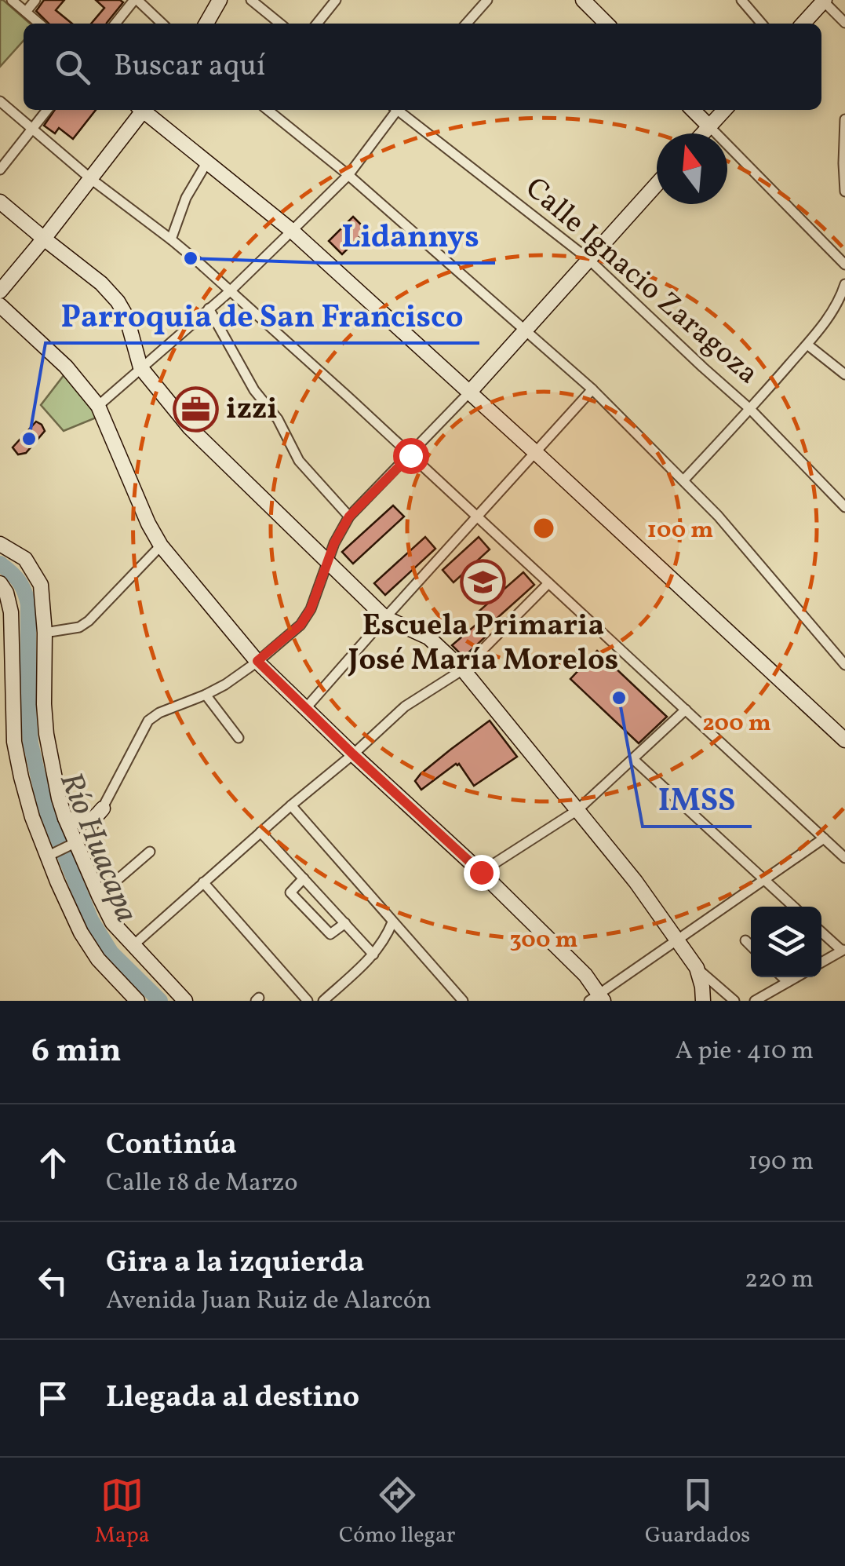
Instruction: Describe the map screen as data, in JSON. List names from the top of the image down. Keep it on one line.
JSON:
{"streets":{"street":["Calle Ignacio Zaragoza"]},"water":["Río Huacapa"],"places":{"other":["Lidannys","Parroquia de San Francisco","IMSS"],"office":["izzi"],"school or university":["Escuela Primaria José María Morelos"]},"north":"top","page":{"search":"Buscar aquí","heading":["6 min","A pie · 410 m"],"list":[["Continúa","Calle 18 de Marzo","190 m"],["Gira a la izquierda","Avenida Juan Ruiz de Alarcón","220 m"],"Llegada al destino"],"nav":["Mapa","Cómo llegar","Guardados"]},"rings":["100 m","200 m","300 m"]}
